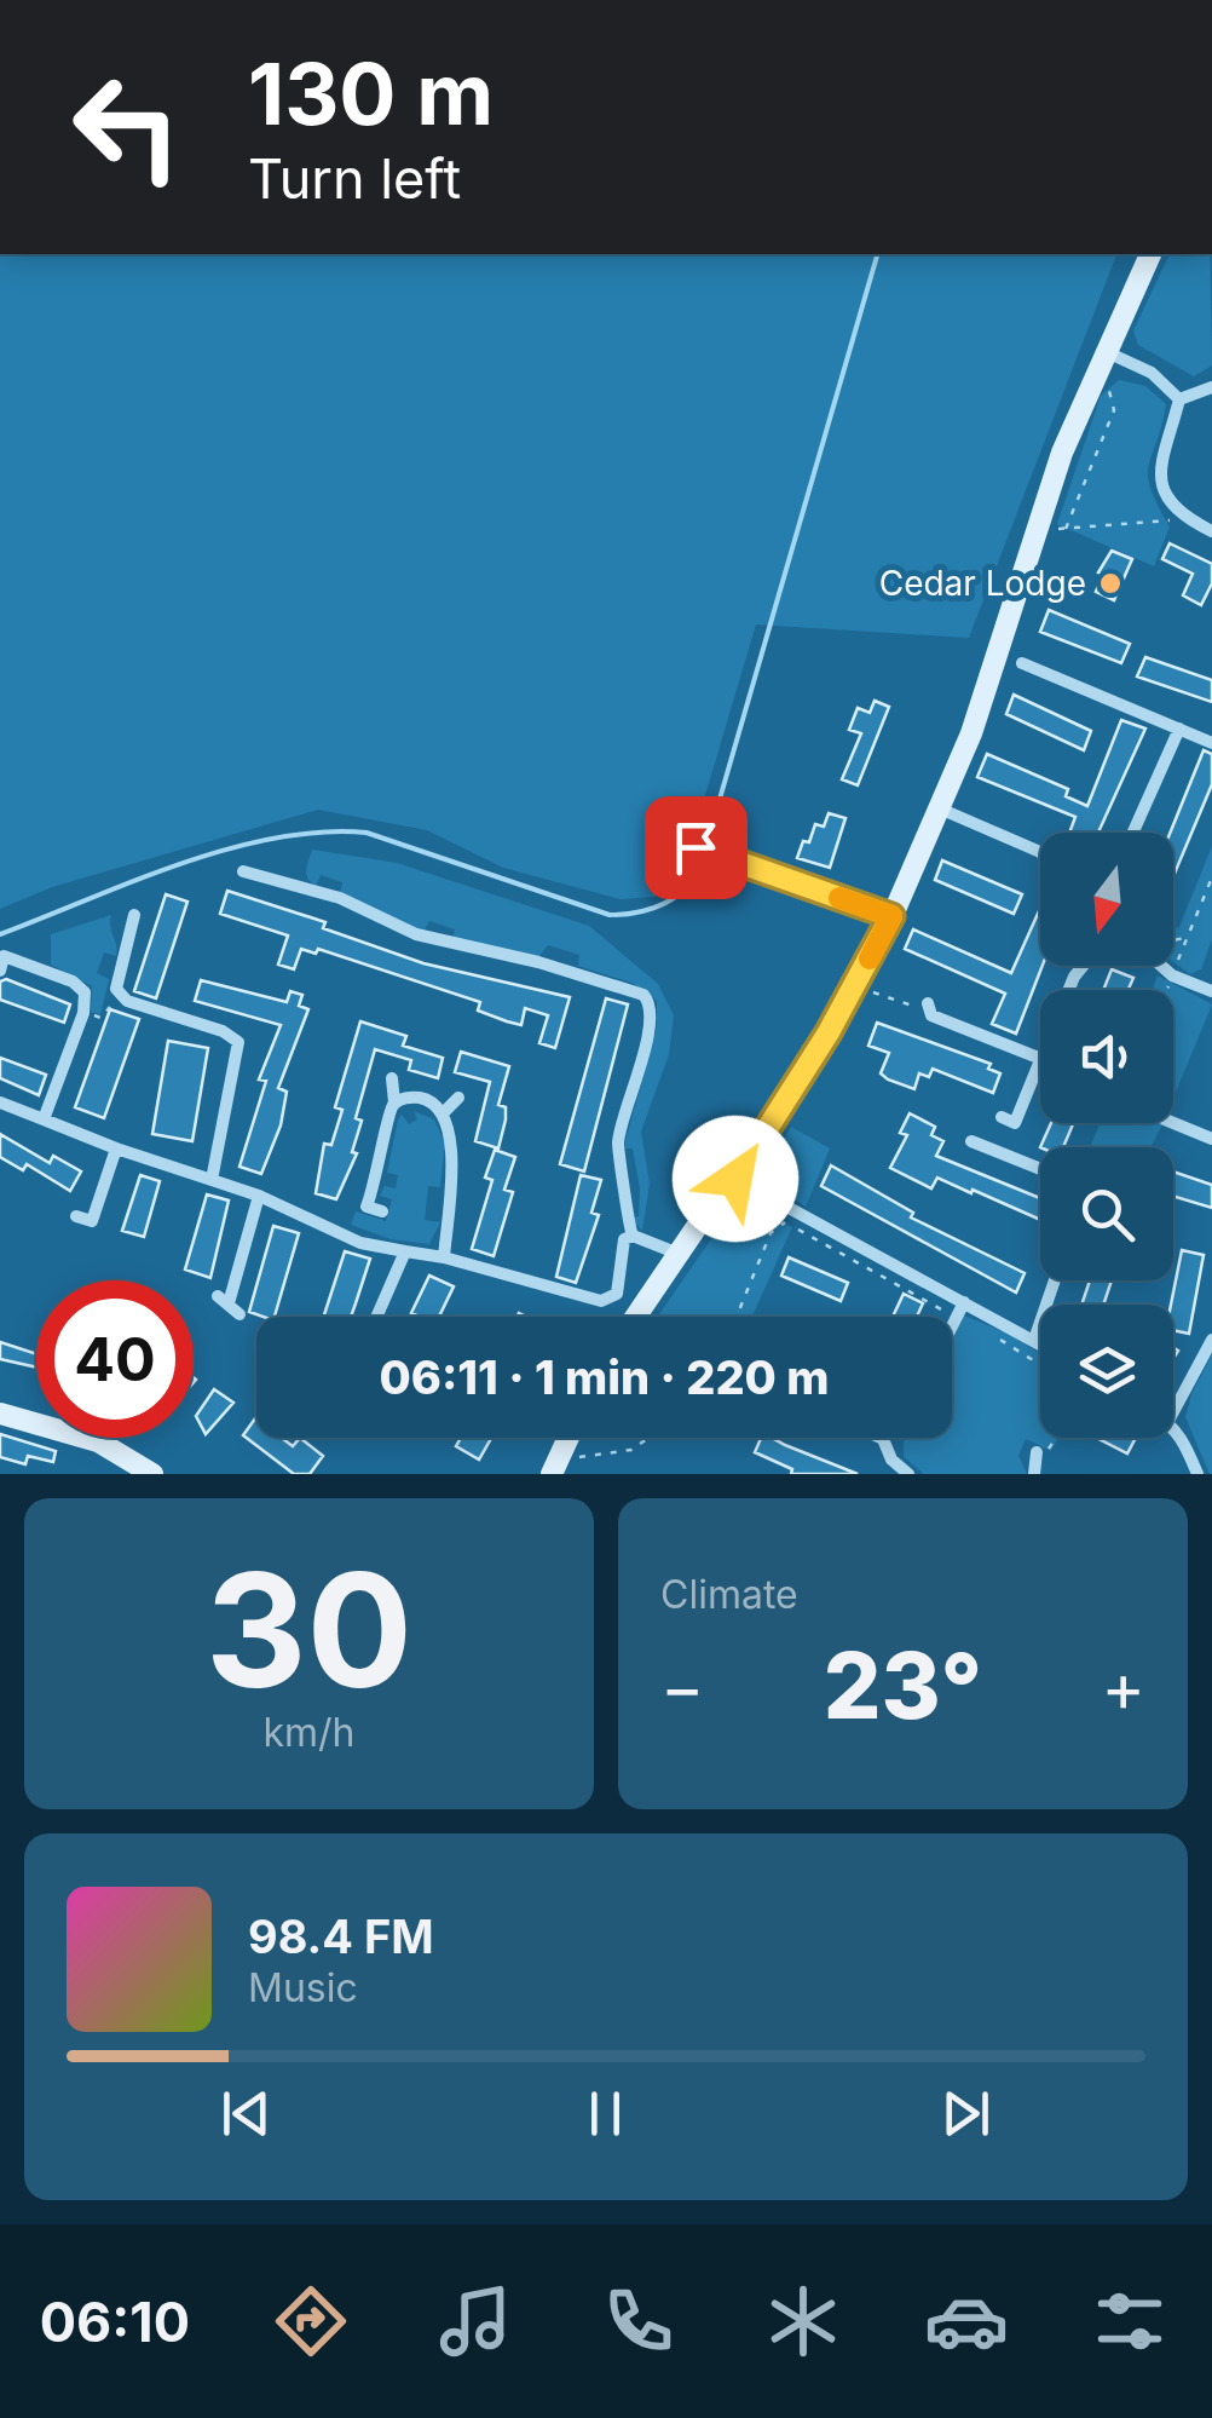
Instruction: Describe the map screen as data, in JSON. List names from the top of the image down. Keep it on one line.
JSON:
{"places":["Cedar Lodge"],"north":"bottom","page":{"turn":["130 m","Turn left"],"limit":"40","trip":"06:11 · 1 min · 220 m","tile":[["30","km/h"],"Climate"],"heat":["−","23°","+"],"song":["98.4 FM","Music"],"tabs":"06:10"}}
